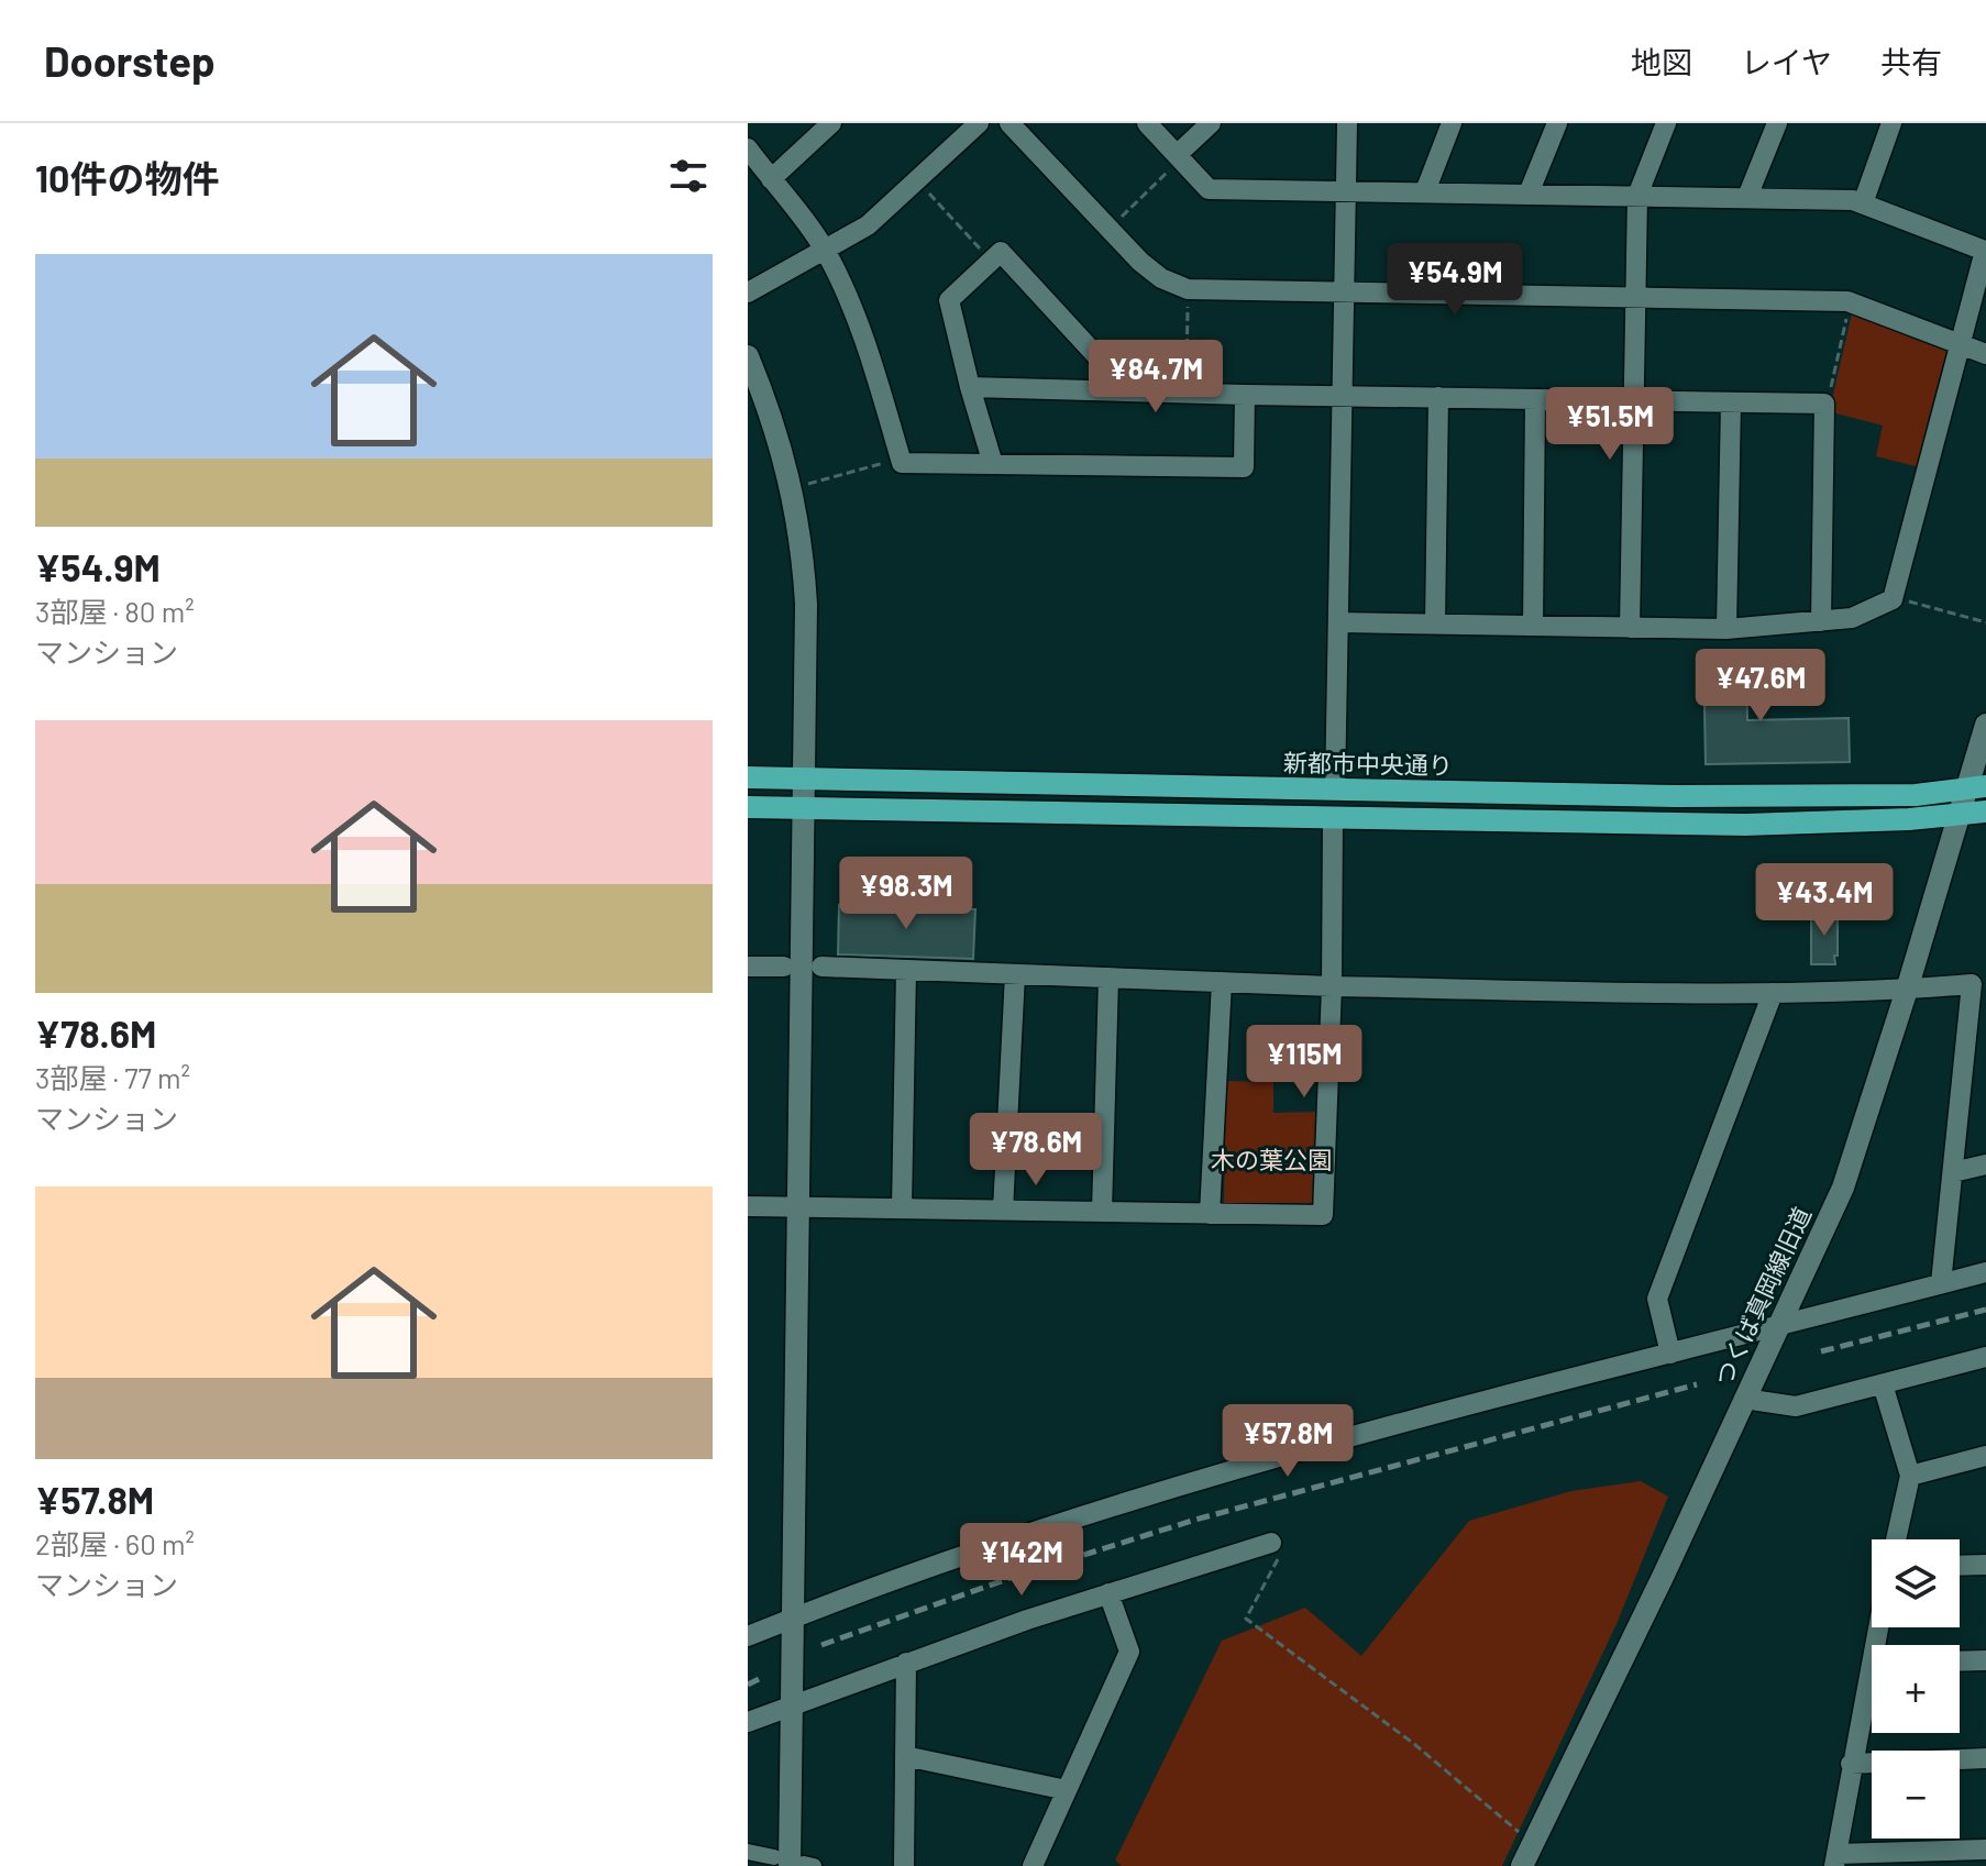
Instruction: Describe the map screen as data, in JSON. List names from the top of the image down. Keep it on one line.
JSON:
{"streets":{"main road":["新都市中央通り"],"street":["つくば真岡線旧道"]},"crossings":[["新都市中央通り","つくば真岡線旧道"]],"parks":["木の葉公園"],"page":{"header":"Doorstep","nav":["地図","レイヤ","共有"],"heading":"10件の物件","list":[{"name":"¥54.9M","note":"3部屋 · 80 m² · マンション"},{"name":"¥78.6M","note":"3部屋 · 77 m² · マンション"},{"name":"¥57.8M","note":"2部屋 · 60 m² · マンション"}],"price":["¥54.9M","¥84.7M","¥51.5M","¥47.6M","¥98.3M","¥43.4M","¥115M","¥78.6M","¥57.8M","¥142M"],"map_buttons":["+","−"]}}
